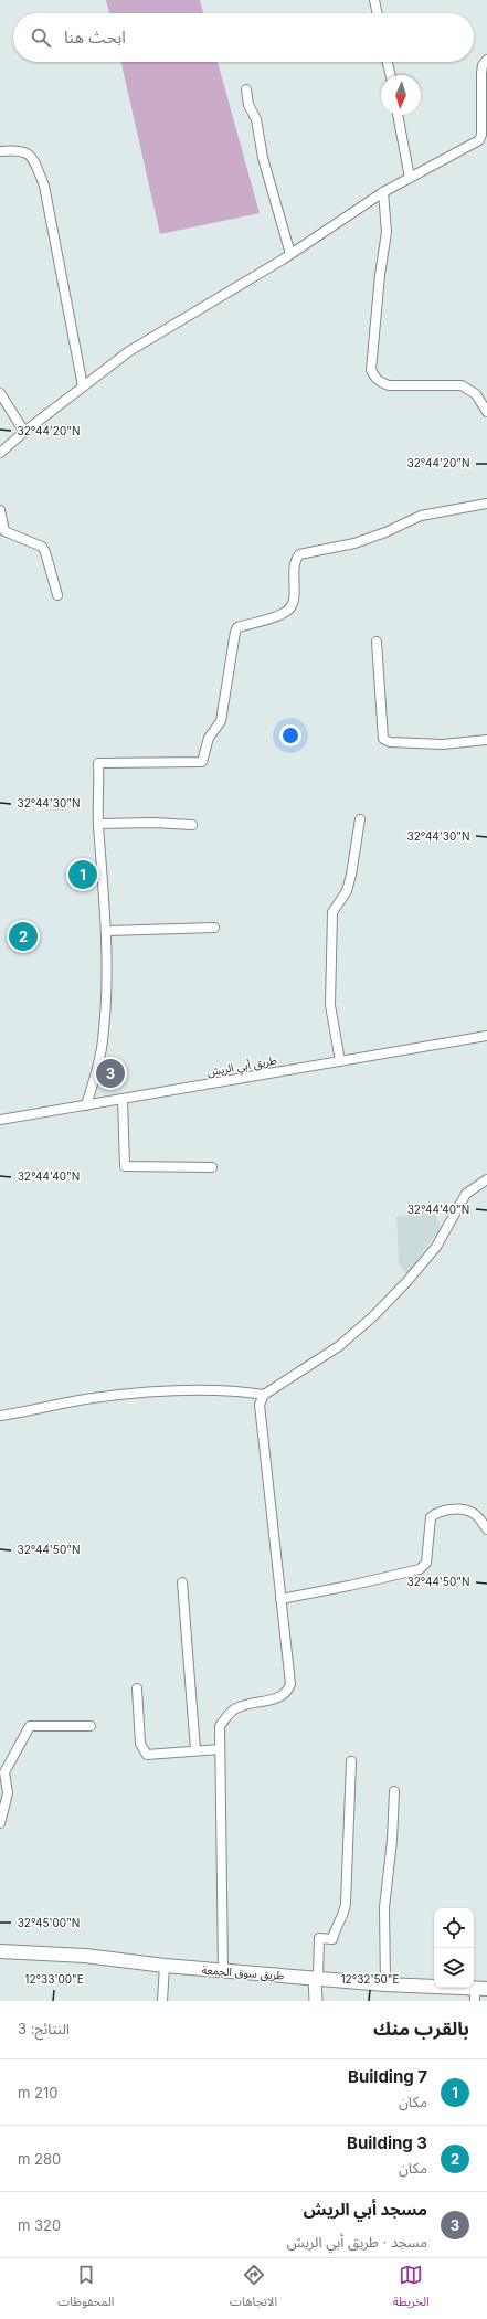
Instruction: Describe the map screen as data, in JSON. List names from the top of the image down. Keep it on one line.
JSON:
{"streets":{"main road":["طريق سوق الجمعة"],"street":["طريق أبي الريش"]},"north":"bottom","page":{"search":"ابحث هنا","pins":["1","2","3"],"heading":["بالقرب منك","النتائج: 3"],"list":[{"mark":"1","name":"Building 7","note":"مكان","value":"210 m"},{"mark":"2","name":"Building 3","note":"مكان","value":"280 m"},{"mark":"3","name":"مسجد أبي الريش","note":"مسجد · طريق أبي الريش","value":"320 m"}],"nav":["الخريطة","الاتجاهات","المحفوظات"]},"coordinates":["32°44'20\"N","32°44'30\"N","32°44'40\"N","32°44'50\"N","32°45'00\"N","12°33'00\"E","12°32'50\"E"]}
